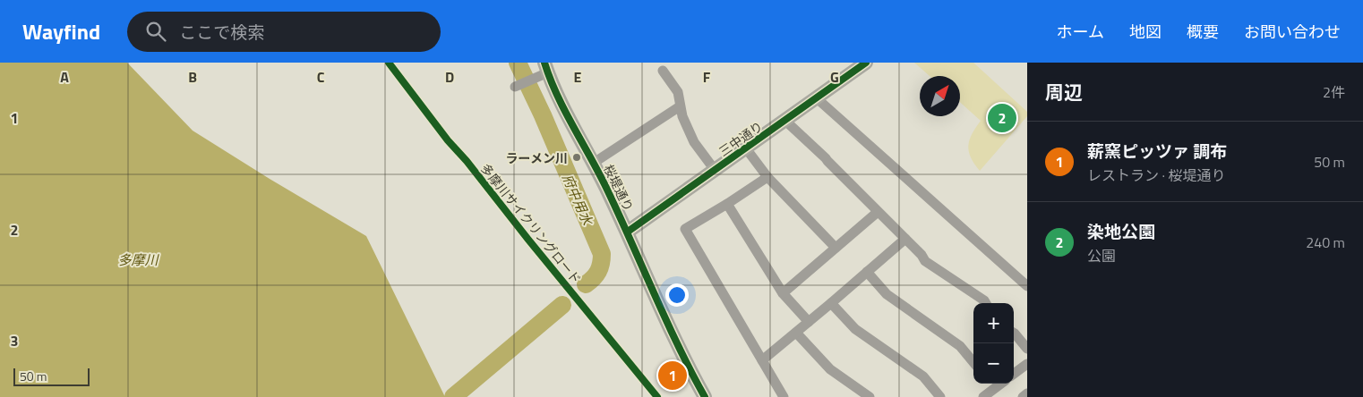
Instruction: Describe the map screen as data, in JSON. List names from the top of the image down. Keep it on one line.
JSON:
{"streets":{"street":["三中通り","桜堤通り"],"cycle path":["多摩川サイクリングロード"]},"crossings":[["三中通り","桜堤通り"]],"water":["府中用水","多摩川"],"places":["ラーメン川"],"scale_bar":"50 m","north":"top right","page":{"header":"Wayfind","search":"ここで検索","nav":["ホーム","地図","概要","お問い合わせ"],"heading":["周辺","2件"],"pins":["2","1"],"list":[{"mark":"1","name":"薪窯ピッツァ 調布","note":"レストラン · 桜堤通り","value":"50 m"},{"mark":"2","name":"染地公園","note":"公園","value":"240 m"}],"map_buttons":["+","−"],"scale":"50 m"},"grid":{"columns":["A","B","C","D","E","F","G"],"rows":["1","2","3"]}}
